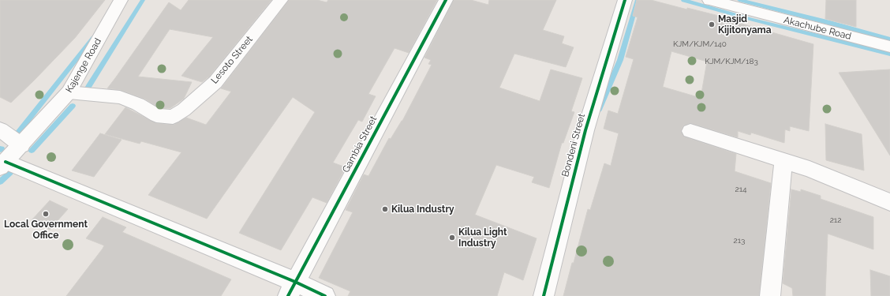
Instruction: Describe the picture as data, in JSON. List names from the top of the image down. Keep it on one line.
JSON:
{"streets":{"street":["Akachube Road","Lesoto Street","Kajenge Road","Gambia Street","Bondeni Street"]},"crossings":[["Lesoto Street","Kajenge Road"]],"places":["Masjid Kijitonyama","Kilua Industry","Local Government Office","Kilua Light Industry"],"house_numbers":["KJM/KJM/140","KJM/KJM/183","214","212","213"]}
